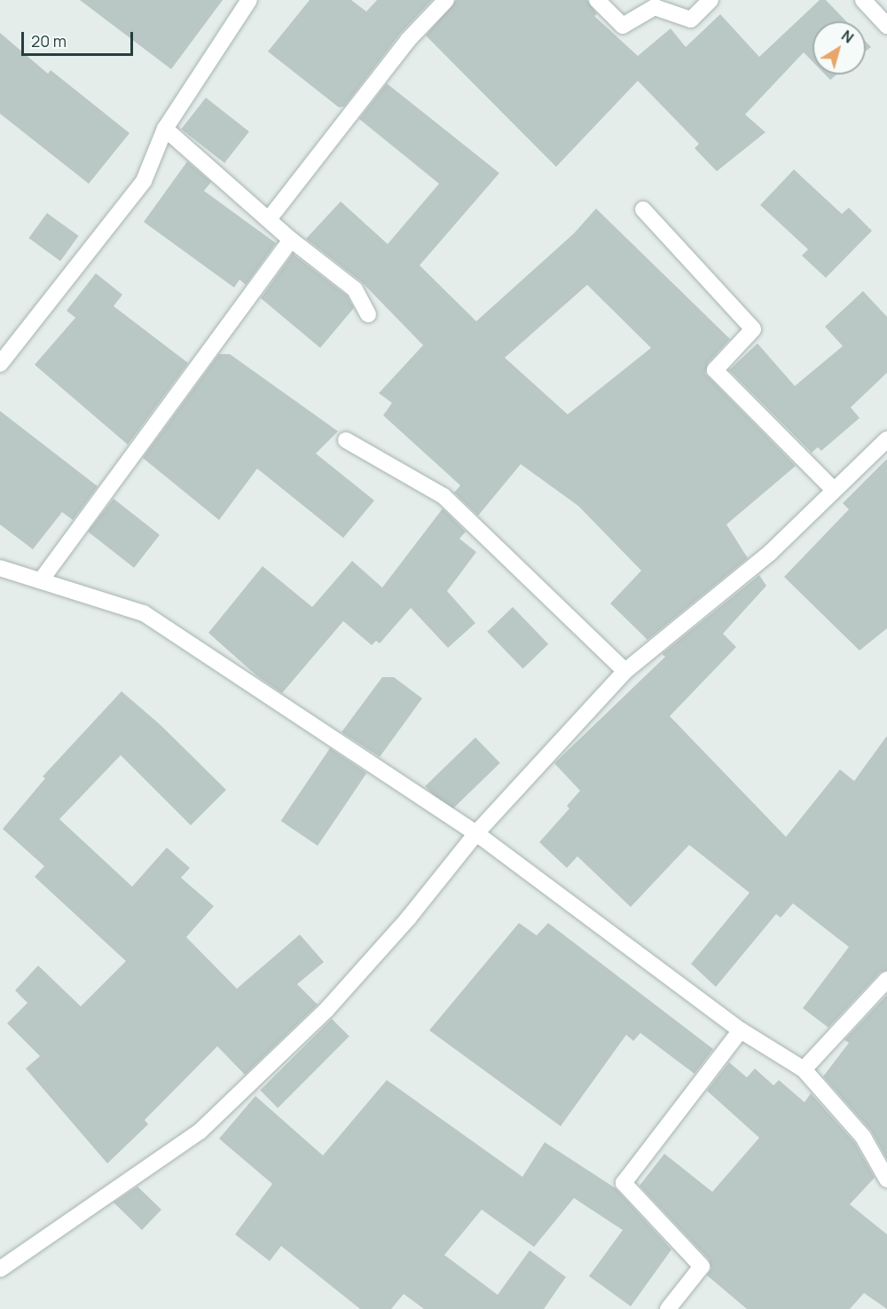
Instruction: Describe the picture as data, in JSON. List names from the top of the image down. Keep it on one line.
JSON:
{"scale_bar":"20 m","north":"top right"}
